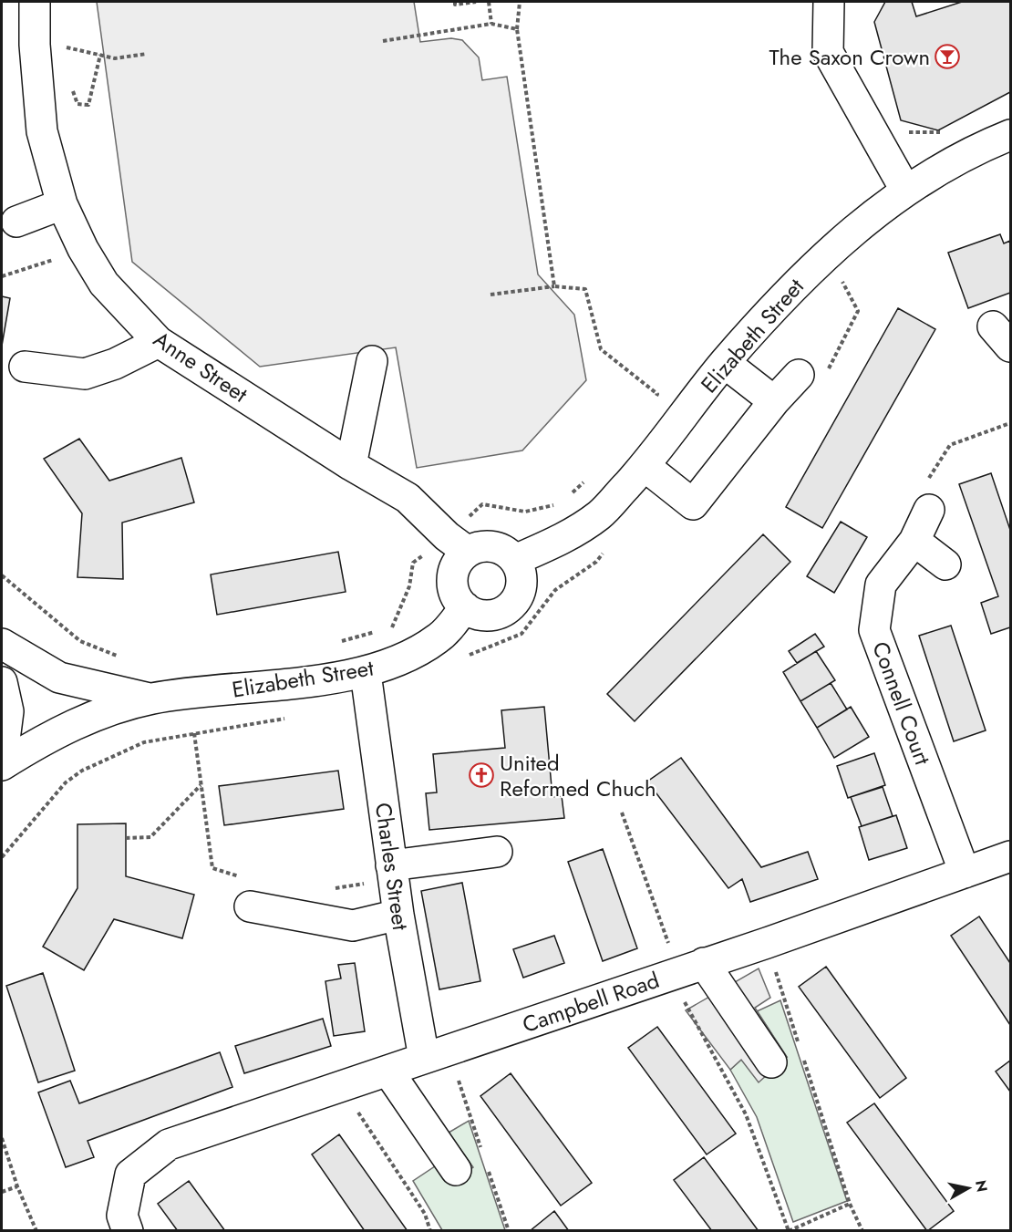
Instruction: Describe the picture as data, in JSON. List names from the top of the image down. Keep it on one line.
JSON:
{"streets":{"main road":["Elizabeth Street","Anne Street","Connell Court","Charles Street","Campbell Road"]},"crossings":[["Elizabeth Street","Anne Street"],["Elizabeth Street","Charles Street"],["Connell Court","Campbell Road"],["Charles Street","Campbell Road"]],"places":{"bar":["The Saxon Crown"],"church":["United Reformed Chuch"]},"north":"right"}
